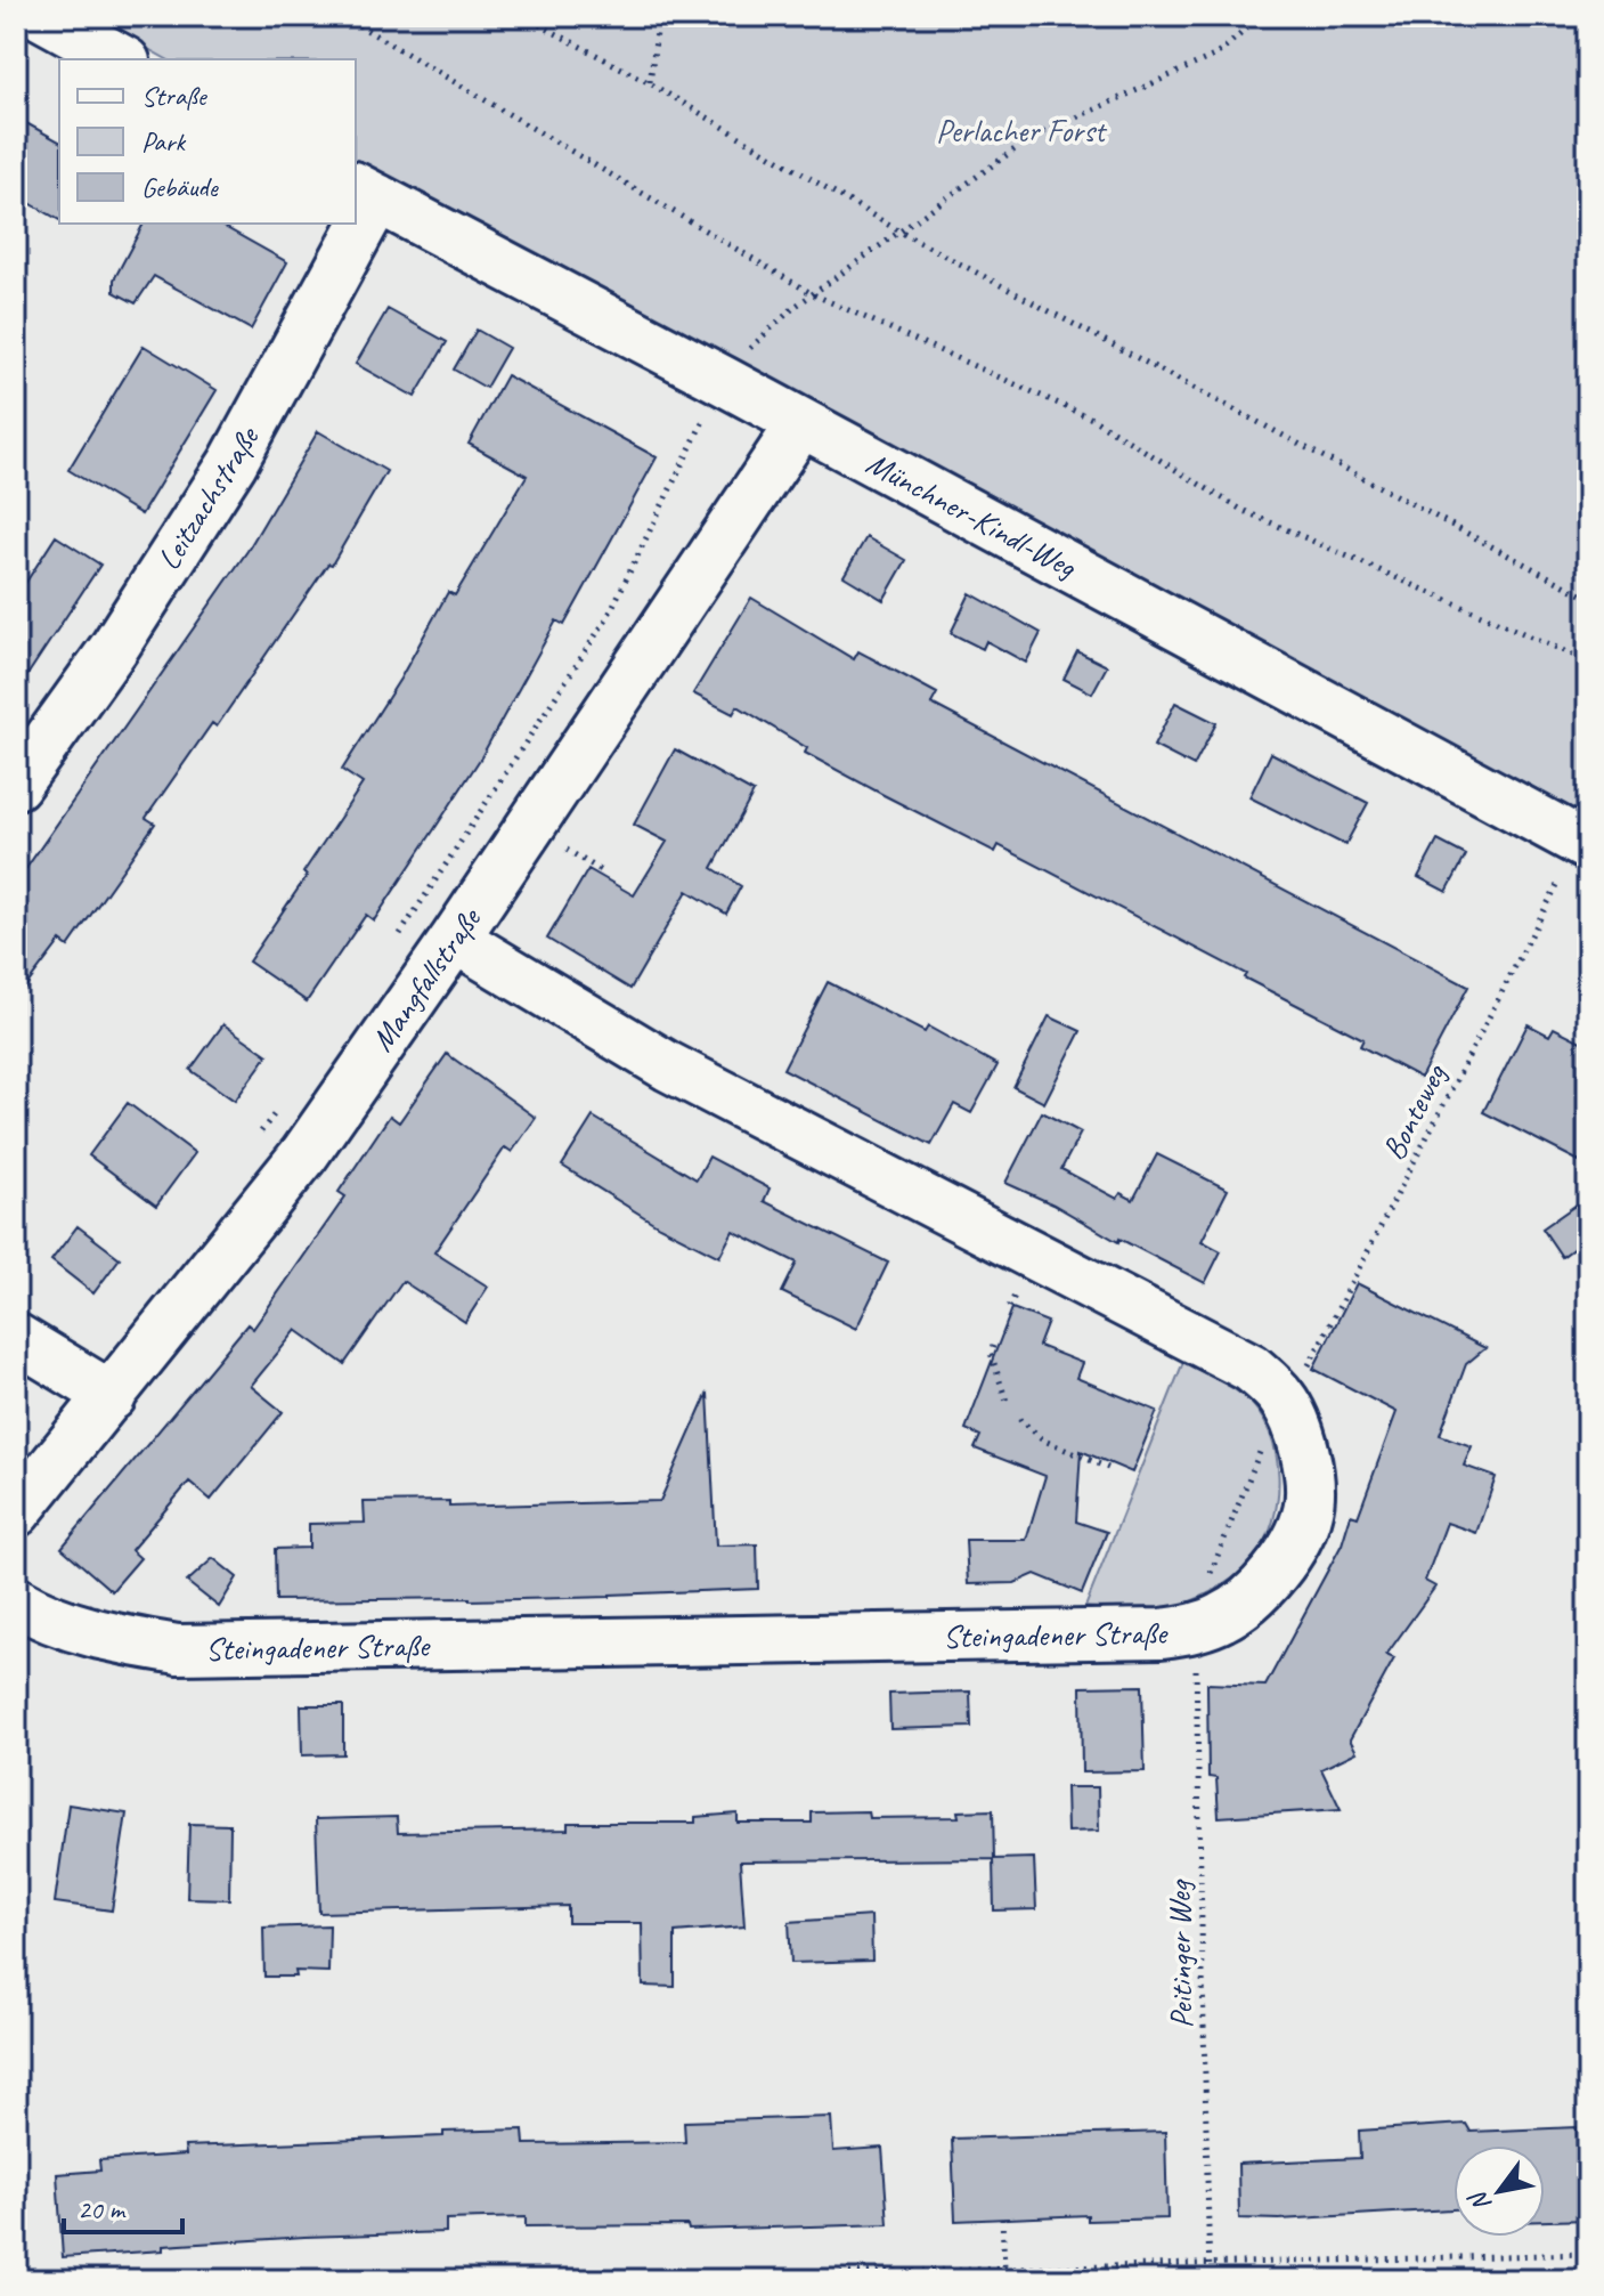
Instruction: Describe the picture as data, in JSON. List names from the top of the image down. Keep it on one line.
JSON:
{"streets":{"street":["Leitzachstraße","Münchner-Kindl-Weg","Mangfallstraße","Steingadener Straße"],"path":["Bonteweg","Peitinger Weg"]},"crossings":[["Leitzachstraße","Münchner-Kindl-Weg"],["Münchner-Kindl-Weg","Mangfallstraße"],["Münchner-Kindl-Weg","Bonteweg"],["Mangfallstraße","Steingadener Straße"],["Bonteweg","Steingadener Straße"],["Bonteweg","Peitinger Weg"],["Steingadener Straße","Peitinger Weg"]],"parks":["Perlacher Forst"],"legend":["Straße","Park","Gebäude"],"scale_bar":"20 m","north":"bottom left"}
